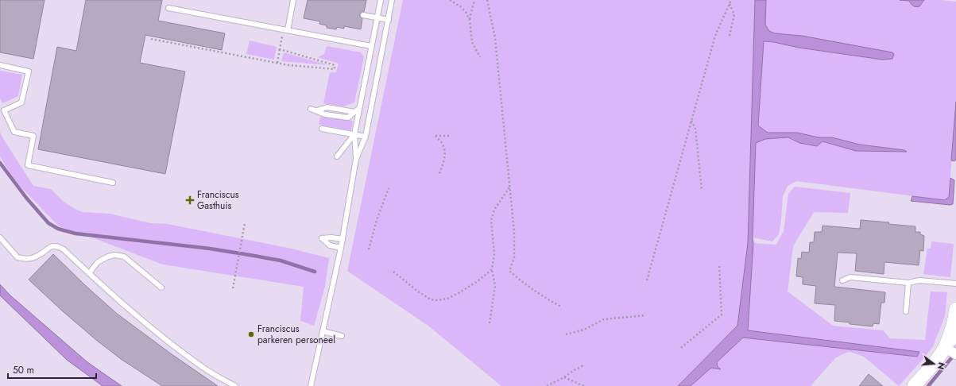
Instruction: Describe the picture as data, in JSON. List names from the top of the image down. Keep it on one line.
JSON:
{"places":{"health":["Franciscus Gasthuis"],"other":["Franciscus parkeren personeel"]},"scale_bar":"50 m","north":"right"}
